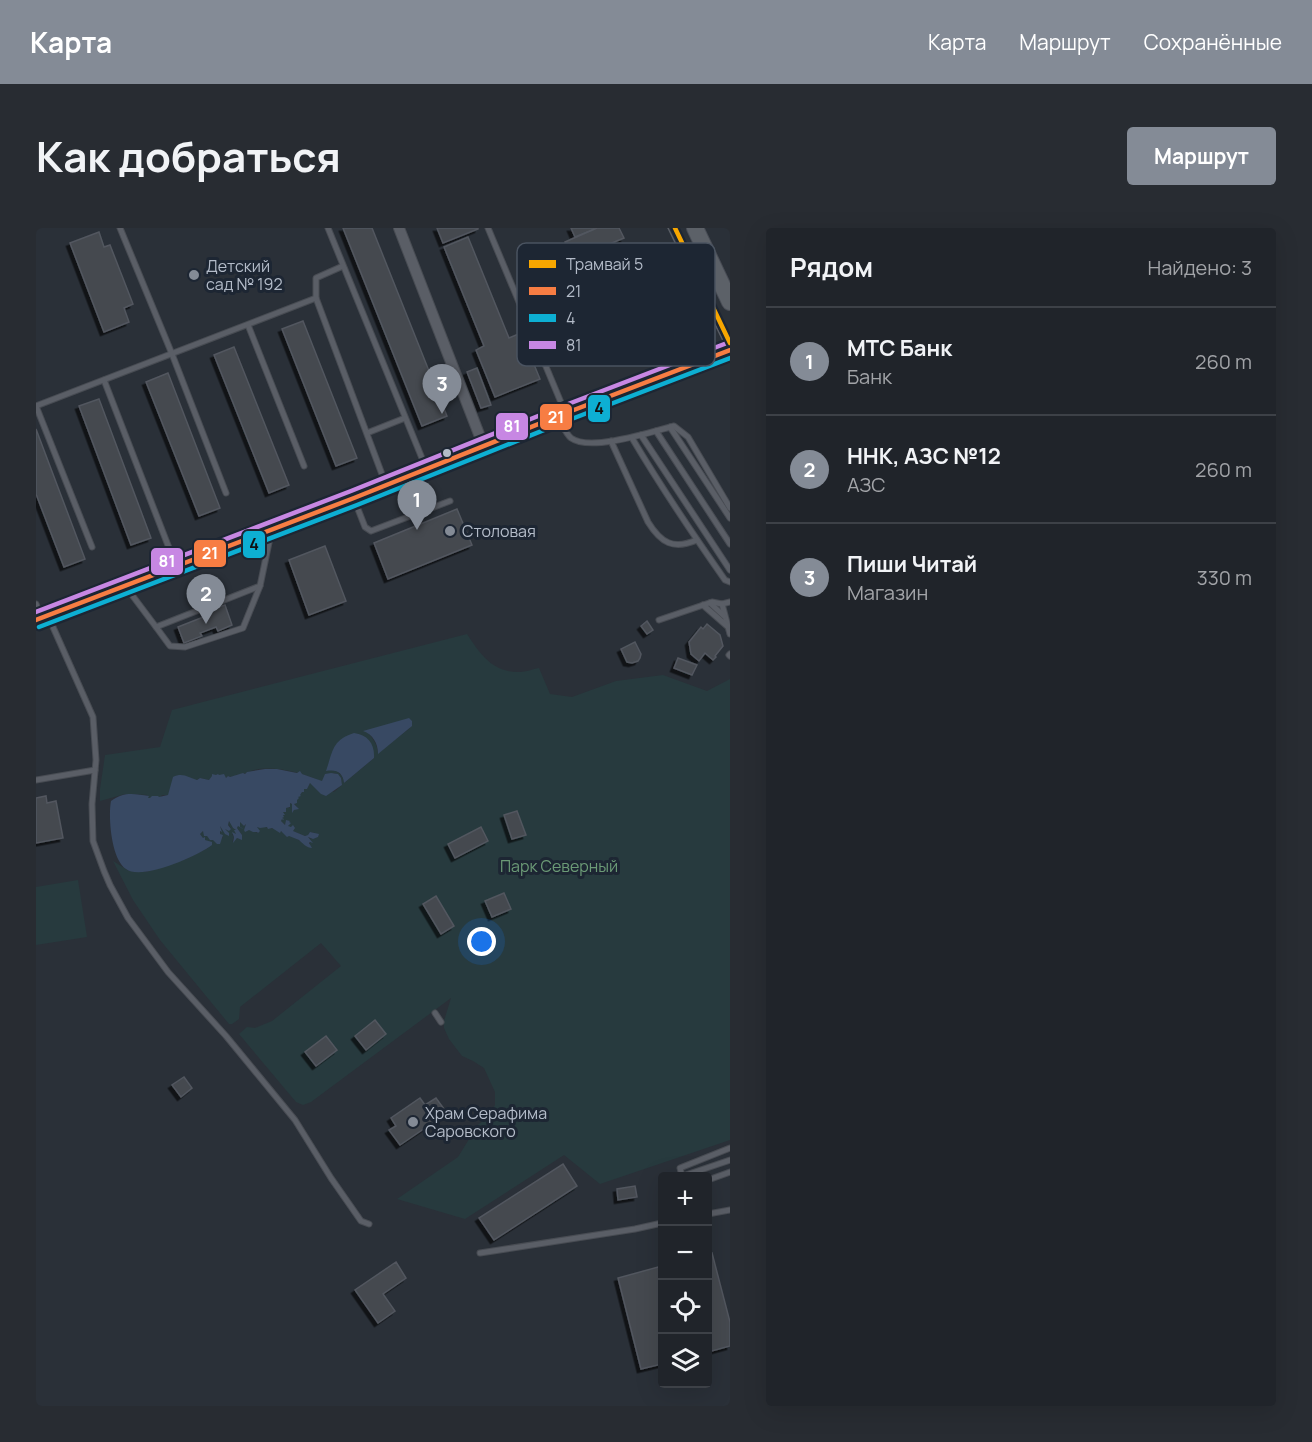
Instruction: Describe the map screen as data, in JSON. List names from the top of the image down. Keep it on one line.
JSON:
{"parks":["Парк Северный"],"places":["Детский сад № 192","Столовая","Храм Серафима Саровского"],"lines":["tram line 5","transit line 81","transit line 21","transit line 4"],"legend":["Трамвай 5","21","4","81"],"page":{"header":"Карта","nav":["Карта","Маршрут","Сохранённые"],"title":"Как добраться","buttons":"Маршрут","heading":["Рядом","Найдено: 3"],"list":[{"mark":"1","name":"МТС Банк","note":"Банк","value":"260 m"},{"mark":"2","name":"ННК, АЗС №12","note":"АЗС","value":"260 m"},{"mark":"3","name":"Пиши Читай","note":"Магазин","value":"330 m"}],"pins":["3","1","2"],"map_buttons":["+","−"]}}
